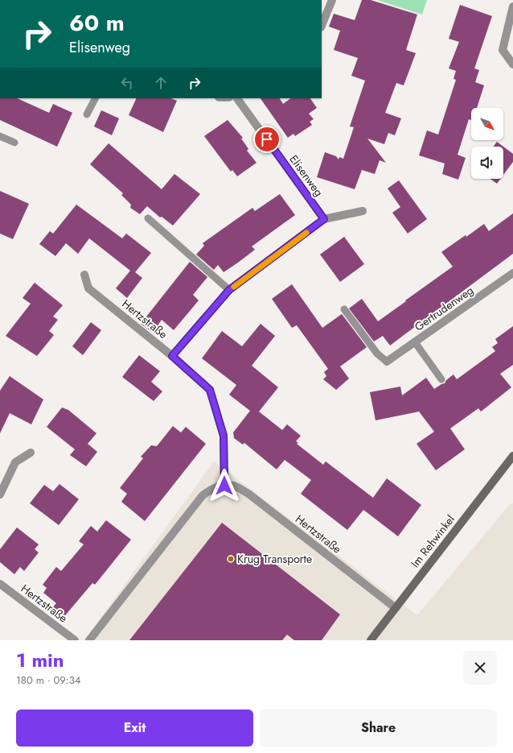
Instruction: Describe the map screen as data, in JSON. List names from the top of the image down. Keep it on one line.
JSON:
{"streets":{"street":["Elisenweg","Gertrudenweg","Hertzstraße","Im Rehwinkel"]},"crossings":[["Hertzstraße","Im Rehwinkel"]],"places":["Krug Transporte"],"north":"bottom right","page":{"turn":["60 m","Elisenweg"],"heading":["1 min","180 m · 09:34"],"buttons":["Exit","Share"]}}
